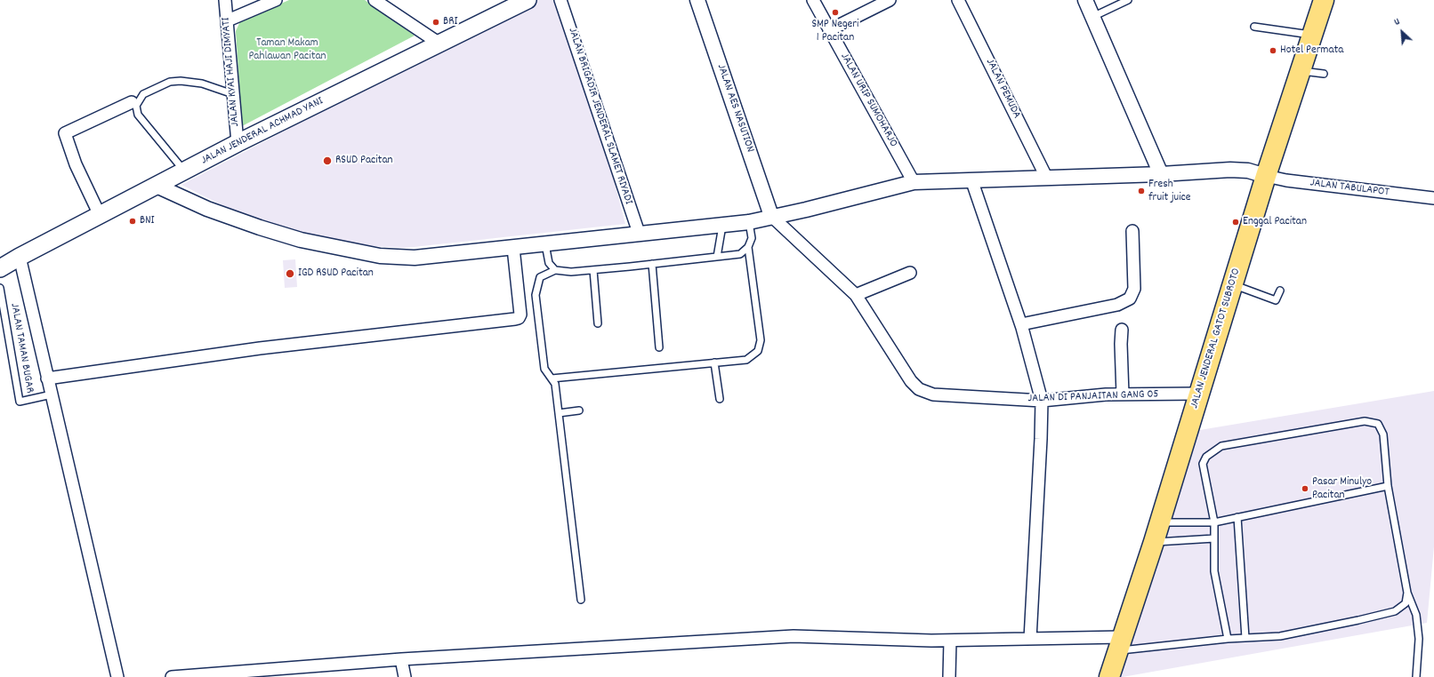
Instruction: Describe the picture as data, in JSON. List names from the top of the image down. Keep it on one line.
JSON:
{"streets":{"highway":["JALAN JENDERAL GATOT SUBROTO"],"main road":["JALAN JENDERAL ACHMAD YANI"],"street":["JALAN KYAI HAJI DIMYATI","JALAN PEMUDA","JALAN URIP SUMOHARJO","JALAN AES NASUTION","JALAN BRIGADIR JENDERAL SLAMET RIYADI","JALAN TABULAPOT","JALAN DI PANJAITAN GANG 05"],"lane":["JALAN TAMAN BUGAR"]},"crossings":[["JALAN KYAI HAJI DIMYATI","JALAN JENDERAL ACHMAD YANI"],["JALAN AES NASUTION","JALAN DI PANJAITAN GANG 05"],["JALAN TABULAPOT","JALAN JENDERAL GATOT SUBROTO"],["JALAN JENDERAL GATOT SUBROTO","JALAN DI PANJAITAN GANG 05"]],"parks":["Taman Makam Pahlawan Pacitan"],"places":["SMP Negeri 1 Pacitan","BRI","Hotel Permata","RSUD Pacitan","Fresh fruit juice","BNI","Enggal Pacitan","IGD RSUD Pacitan","Pasar Minulyo Pacitan"],"north":"top left"}
